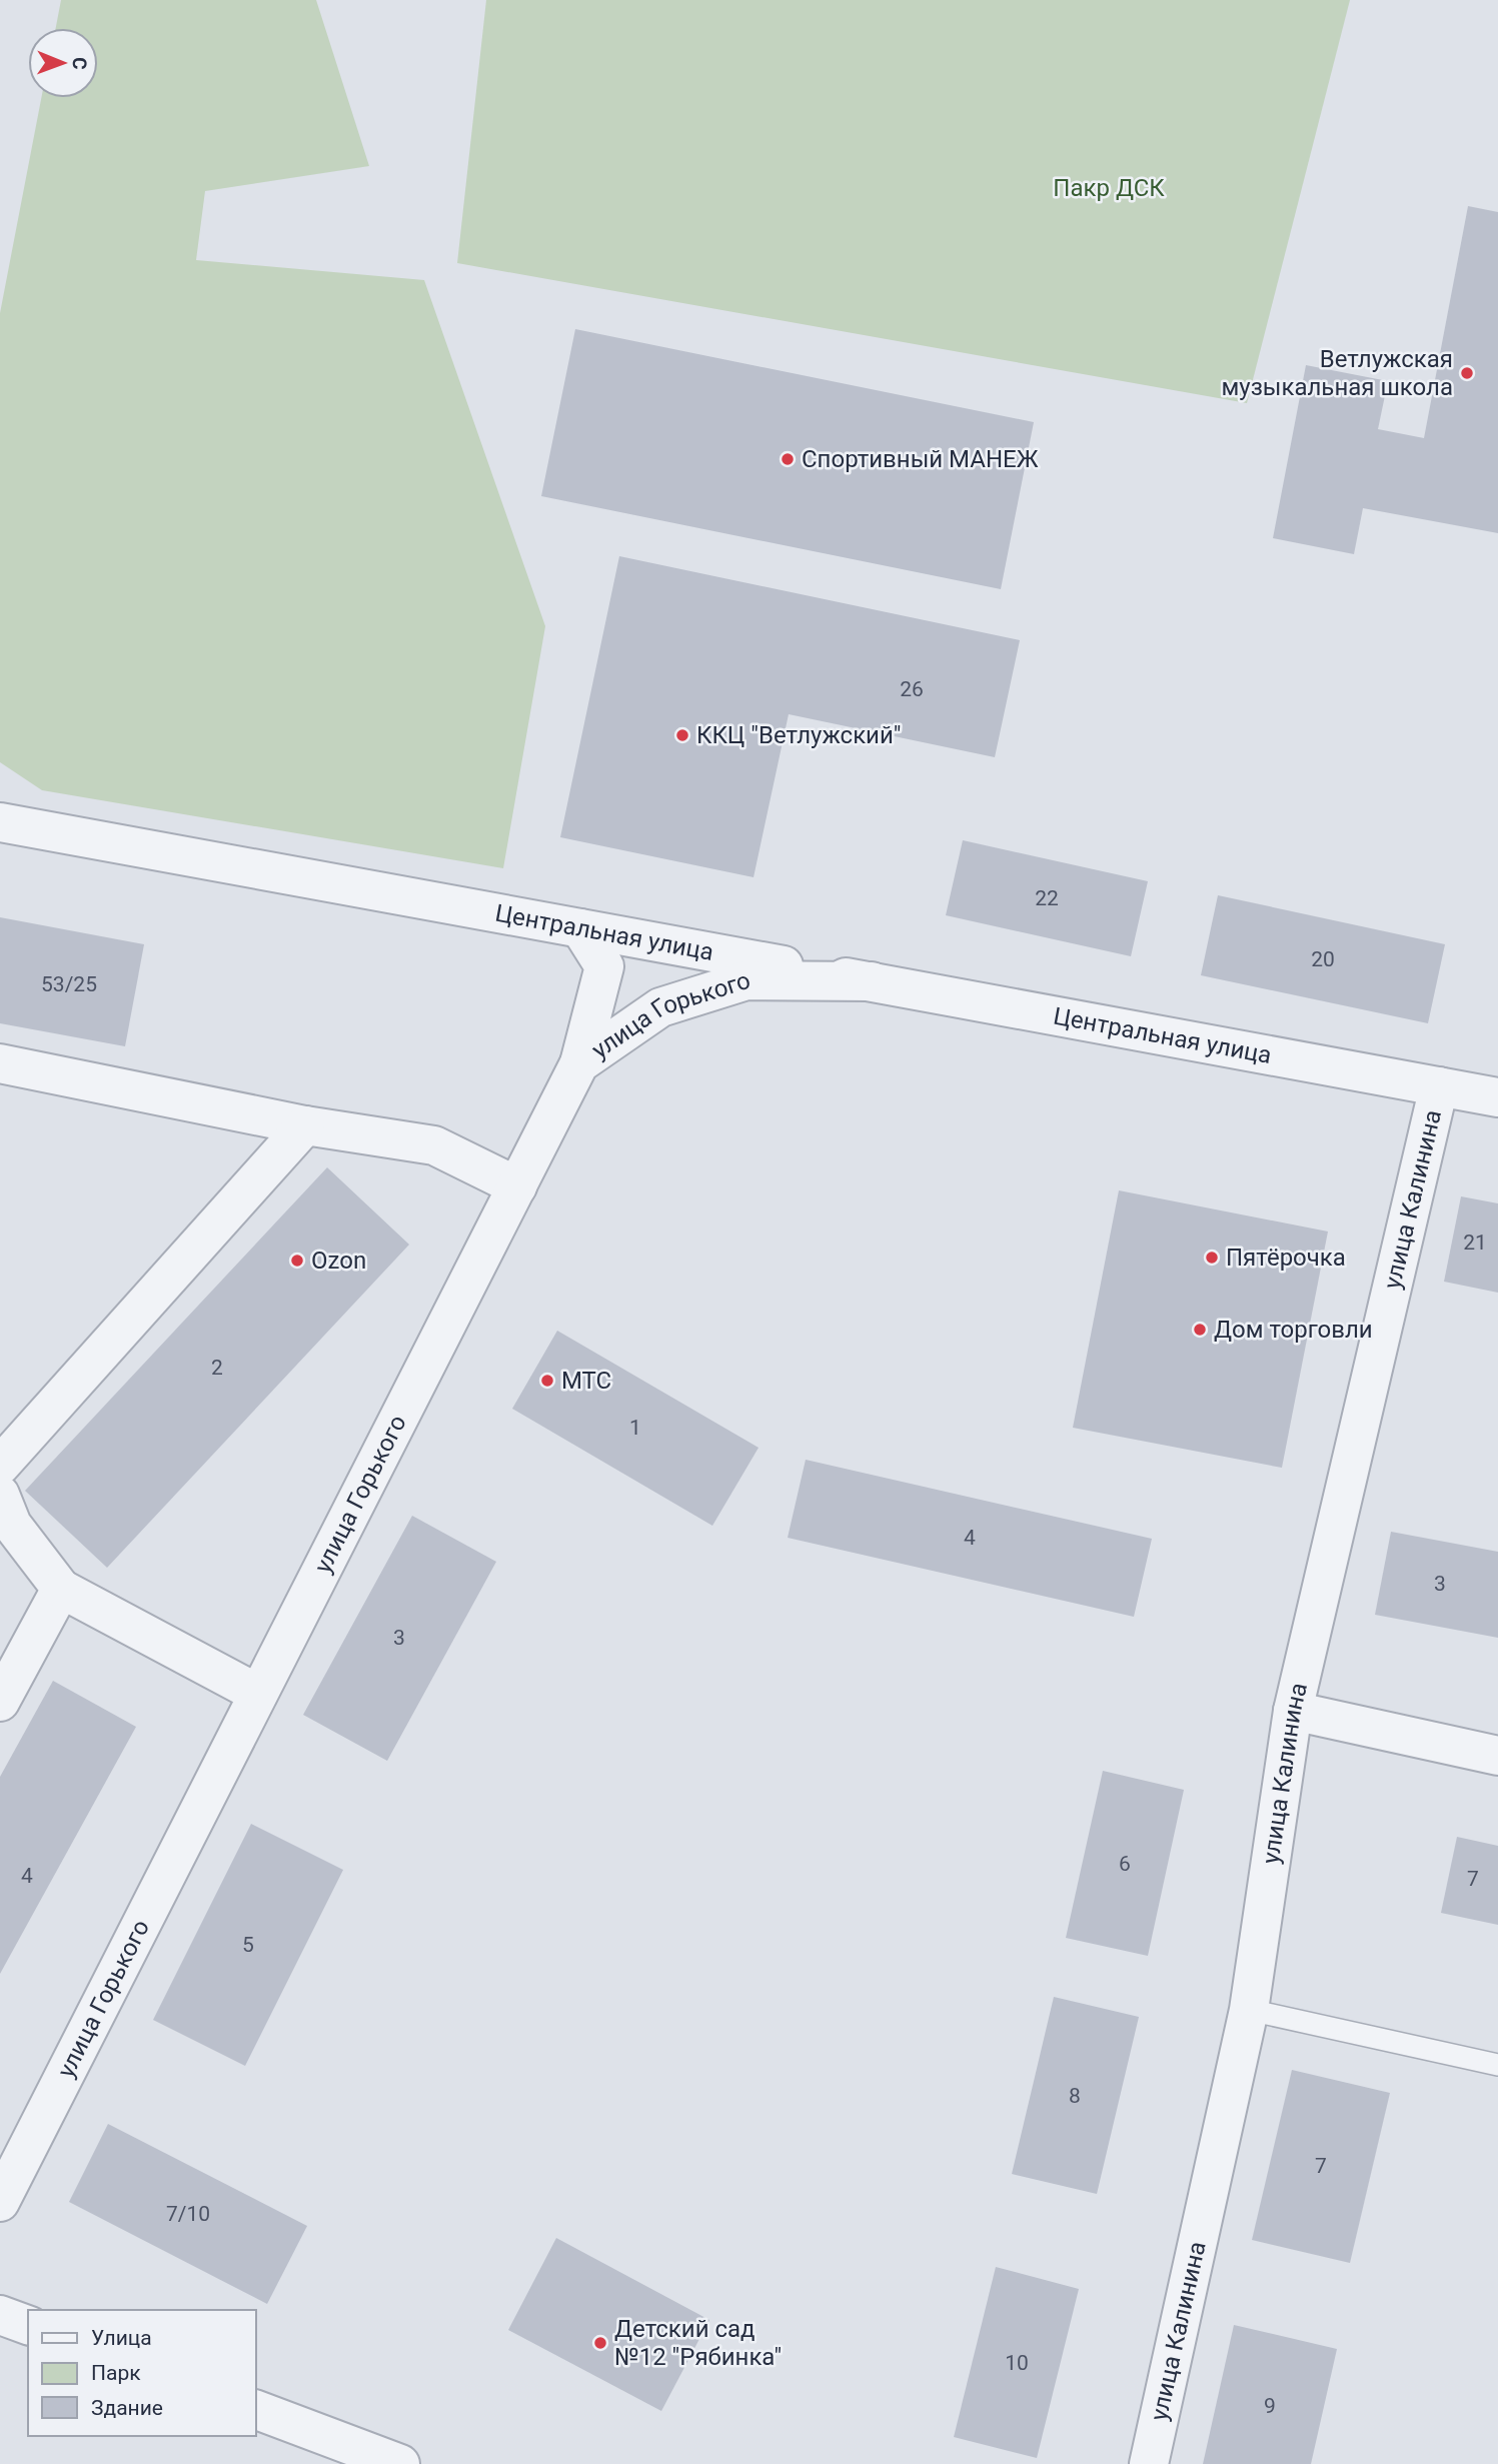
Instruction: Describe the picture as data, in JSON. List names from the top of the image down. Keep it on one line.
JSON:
{"streets":{"street":["Центральная улица","улица Горького","улица Калинина"]},"crossings":[["Центральная улица","улица Горького"],["Центральная улица","улица Калинина"]],"parks":["Пакр ДСК"],"places":["Ветлужская музыкальная школа","Спортивный МАНЕЖ","ККЦ \"Ветлужский\"","Пятёрочка","Ozon","Дом торговли","МТС","Детский сад №12 \"Рябинка\""],"house_numbers":["26","22","20","53/25","21","2","1","4","3","3","6","4","7","5","8","7","7/10","10","9"],"legend":["Улица","Парк","Здание"],"north":"right"}
